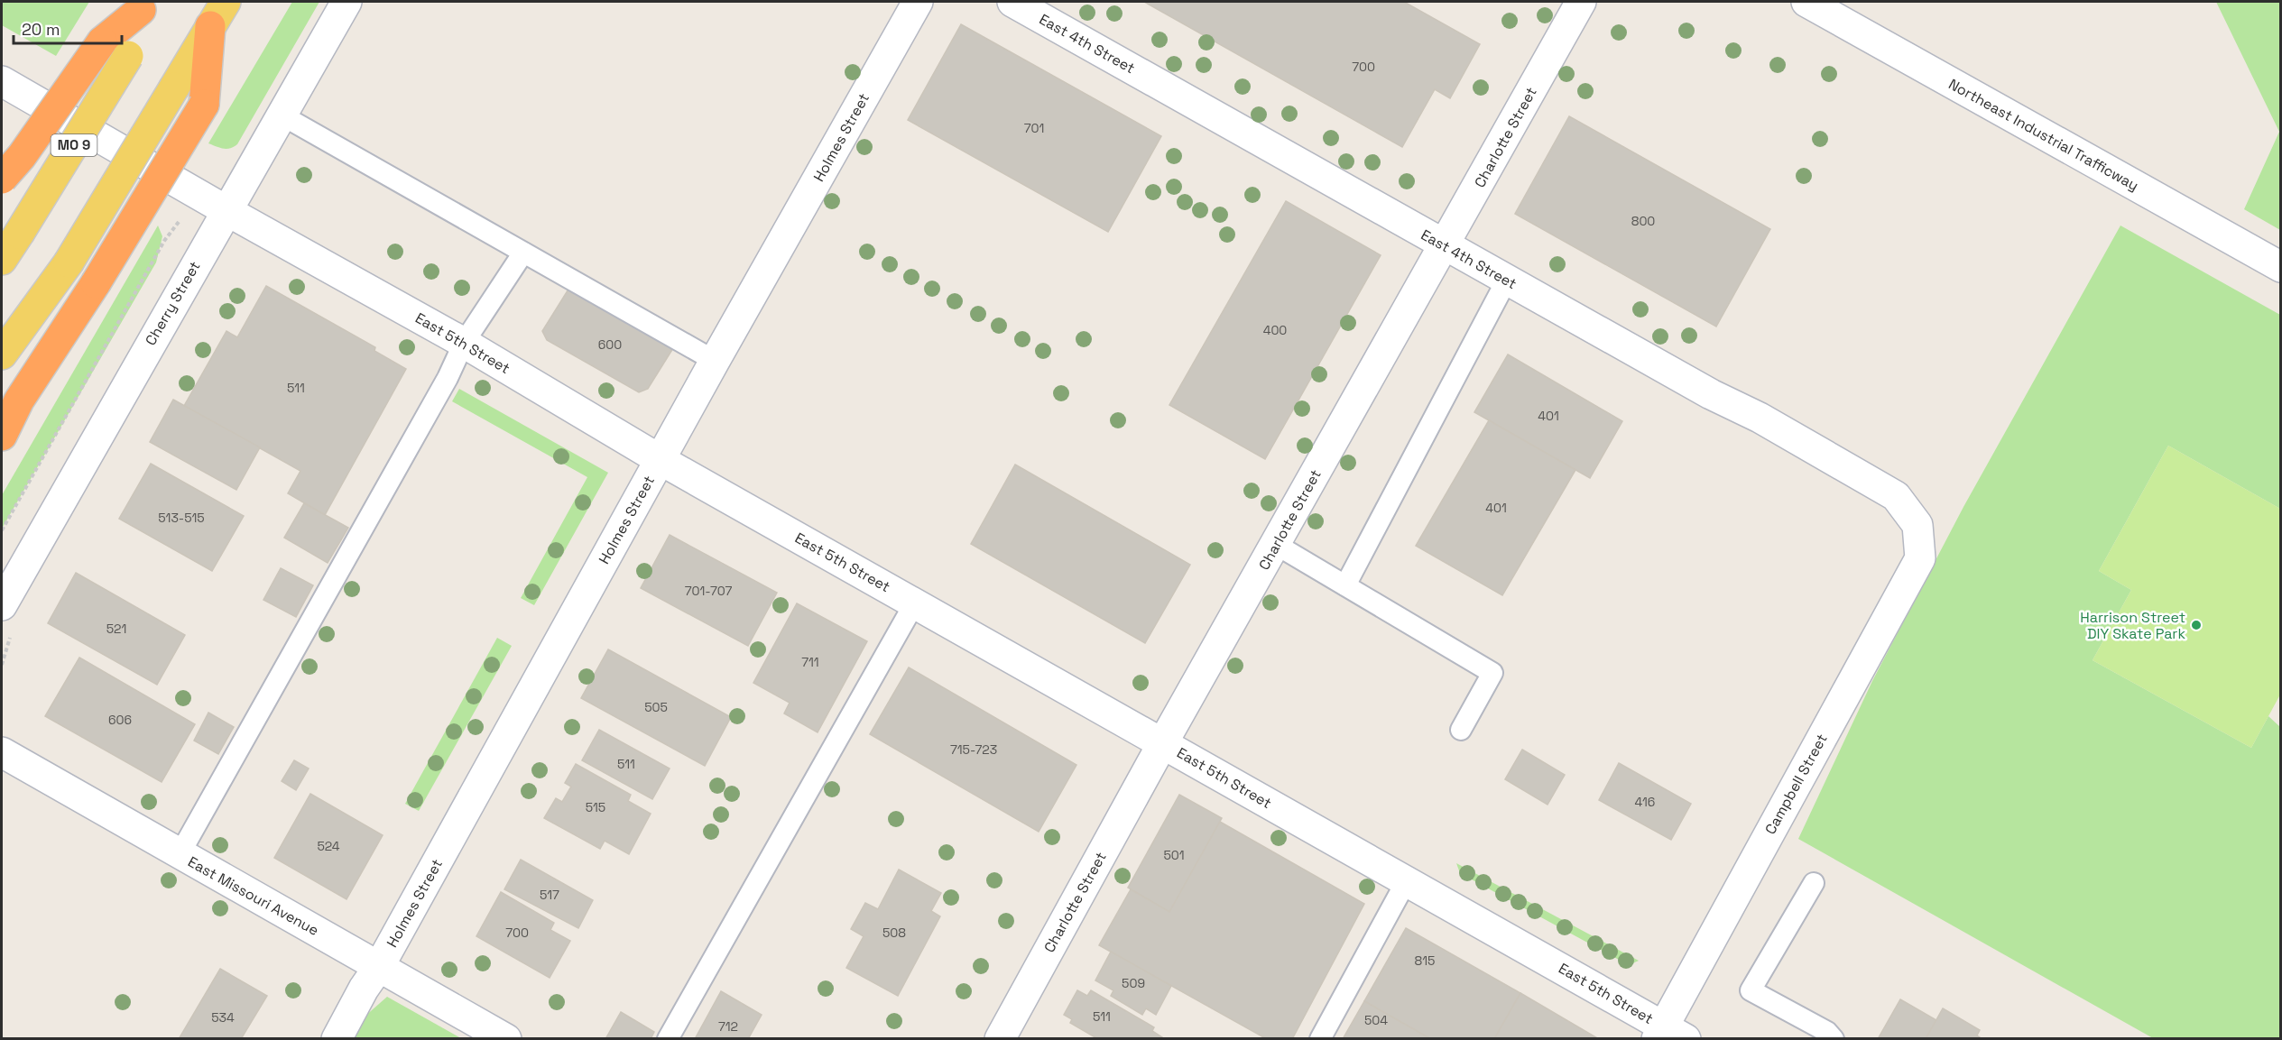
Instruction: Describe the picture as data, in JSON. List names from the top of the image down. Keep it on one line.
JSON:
{"streets":{"main road":["MO 9"],"street":["East 4th Street","Northeast Industrial Trafficway","Holmes Street","Charlotte Street","Cherry Street","East 5th Street","Campbell Street","East Missouri Avenue"]},"crossings":[["East 4th Street","Charlotte Street"],["East 4th Street","Campbell Street"],["Holmes Street","East 5th Street"],["Holmes Street","East Missouri Avenue"],["Charlotte Street","East 5th Street"],["Cherry Street","East 5th Street"],["East 5th Street","Campbell Street"]],"places":["Harrison Street DIY Skate Park"],"house_numbers":["700","701","800","400","600","511","401","401","513-515","701-707","521","711","505","606","715-723","511","416","515","524","501","517","700","508","815","509","511","534","504","712"],"scale_bar":"20 m"}
